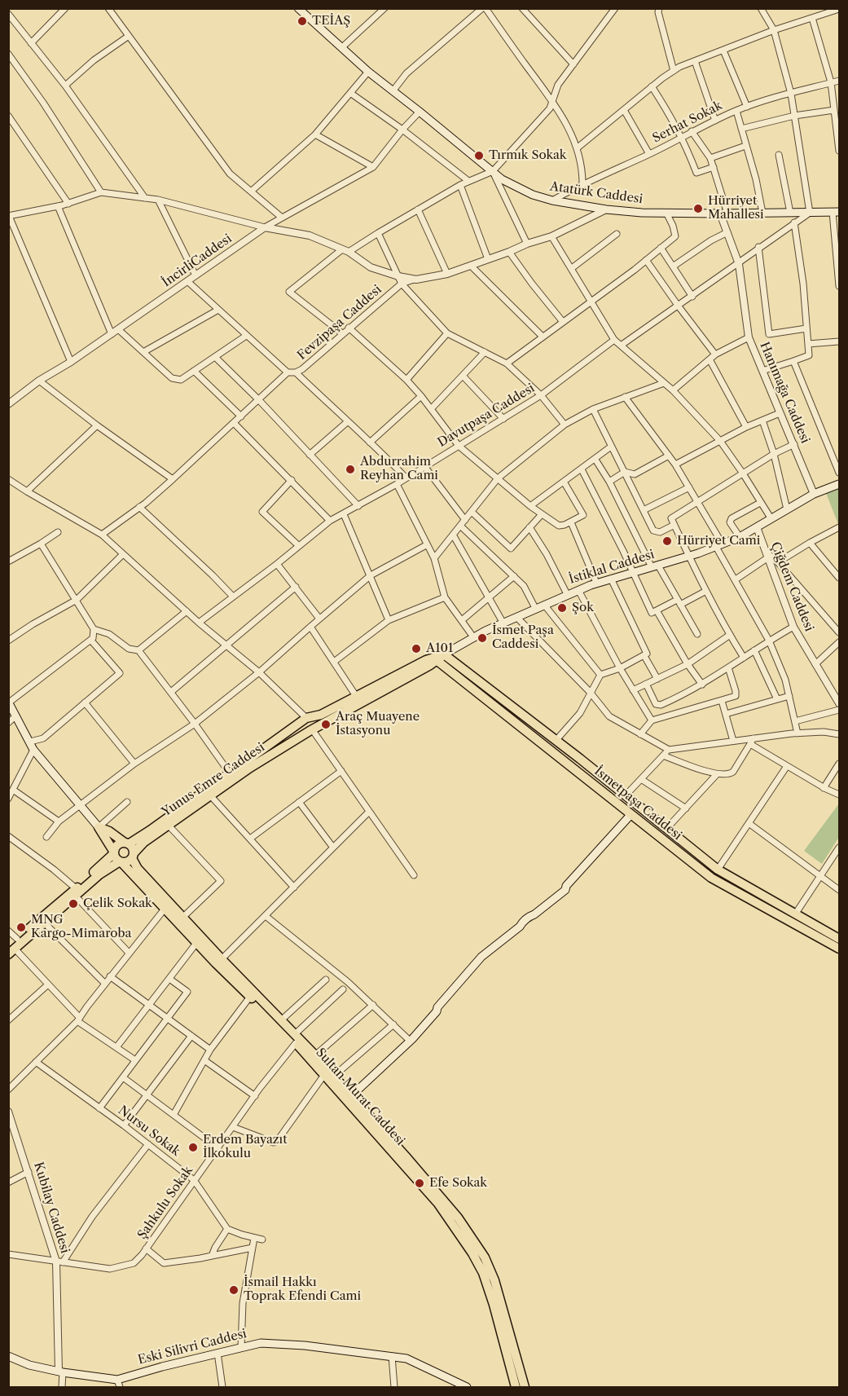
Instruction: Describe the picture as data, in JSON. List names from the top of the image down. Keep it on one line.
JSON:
{"streets":{"main road":["Atatürk Caddesi","İstiklal Caddesi","Yunus Emre Caddesi","İsmetpaşa Caddesi","Sultan Murat Caddesi","Eski Silivri Caddesi"],"street":["Serhat Sokak","İncirliCaddesi","Fevzipaşa Caddesi","Hanımağa Caddesi","Davutpaşa Caddesi","Çiğdem Caddesi","Nursu Sokak","Şahkulu Sokak","Kubilay Caddesi"]},"crossings":[["Serhat Sokak","Atatürk Caddesi"],["Atatürk Caddesi","Fevzipaşa Caddesi"],["Atatürk Caddesi","Hanımağa Caddesi"],["Hanımağa Caddesi","İstiklal Caddesi"],["İstiklal Caddesi","Çiğdem Caddesi"],["İstiklal Caddesi","Yunus Emre Caddesi"],["İstiklal Caddesi","İsmetpaşa Caddesi"],["Yunus Emre Caddesi","İsmetpaşa Caddesi"],["Yunus Emre Caddesi","Sultan Murat Caddesi"],["Sultan Murat Caddesi","Şahkulu Sokak"],["Nursu Sokak","Şahkulu Sokak"],["Şahkulu Sokak","Kubilay Caddesi"],["Kubilay Caddesi","Eski Silivri Caddesi"]],"places":["TEİAŞ","Tırmık Sokak","Hürriyet Mahallesi","Abdurrahim Reyhan Cami","Hürriyet Cami","Şok","İsmet Paşa Caddesi","A101","Araç Muayene İstasyonu","Çelik Sokak","MNG Kargo-Mimaroba","Erdem Bayazıt İlkokulu","Efe Sokak","İsmail Hakkı Toprak Efendi Cami"]}
